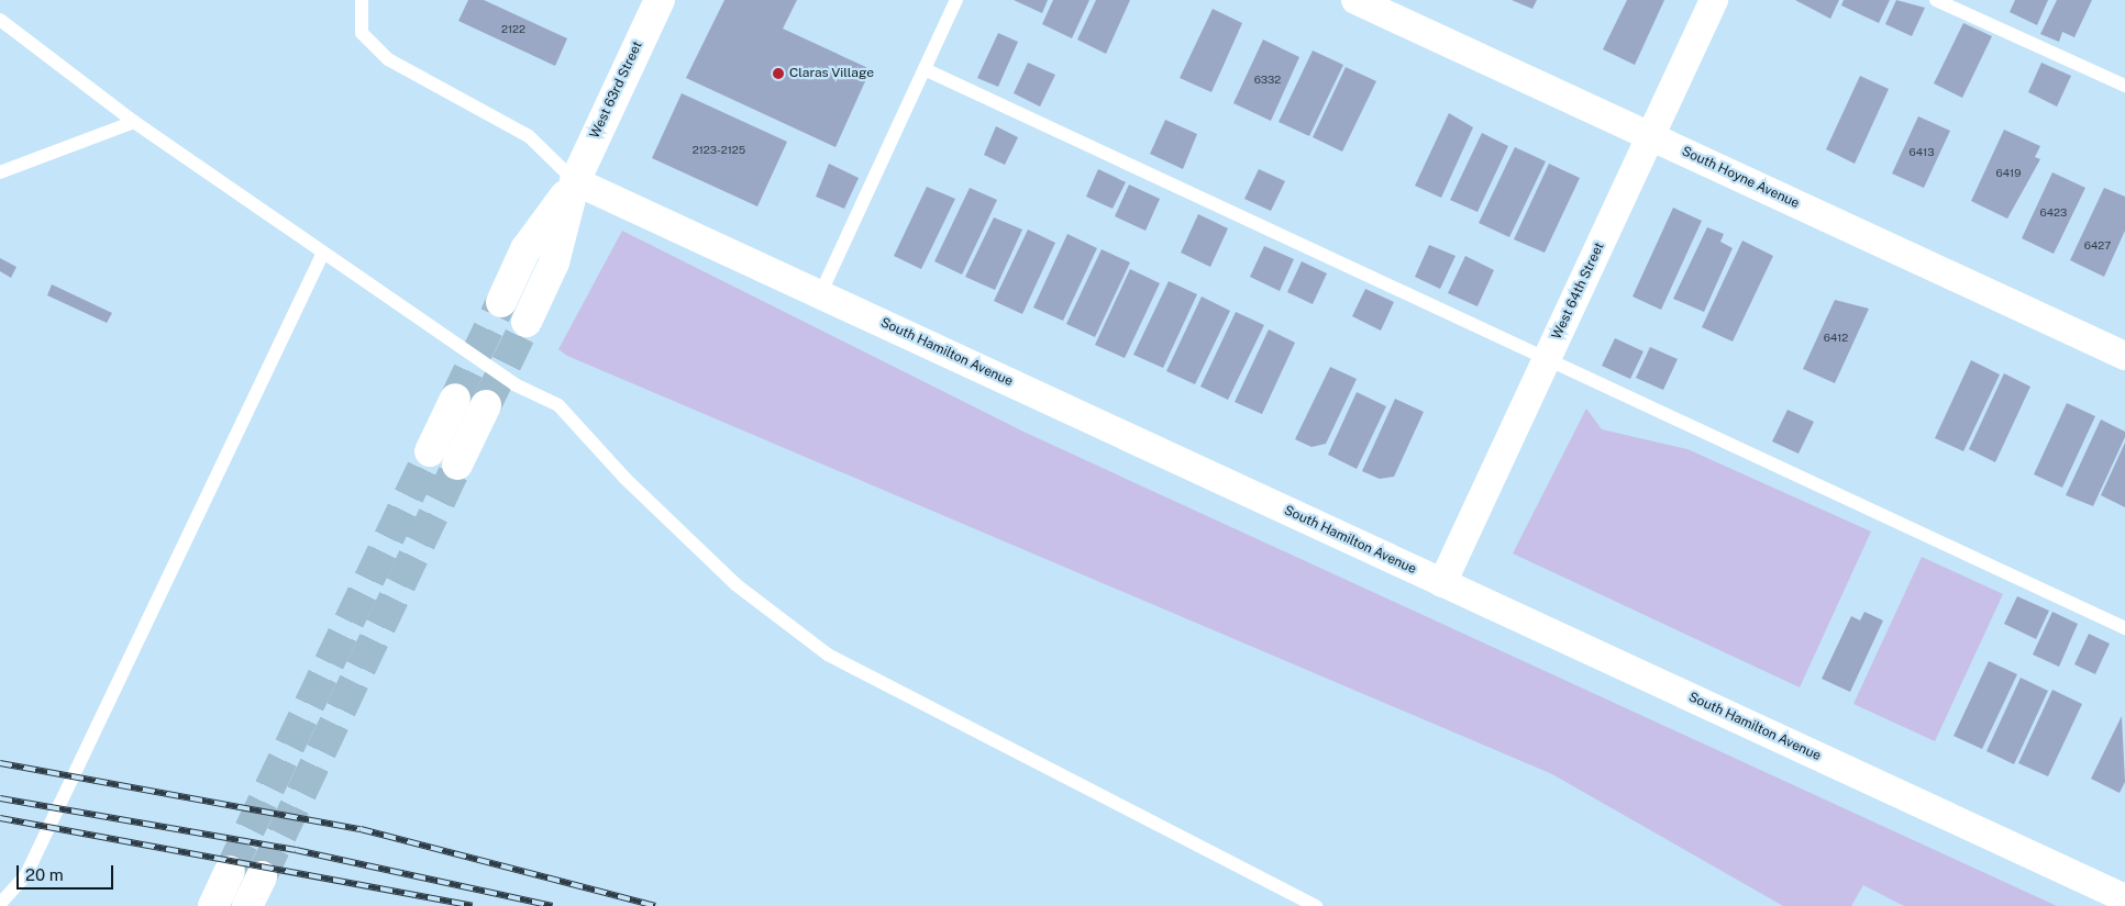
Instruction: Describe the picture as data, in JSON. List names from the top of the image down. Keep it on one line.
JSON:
{"streets":{"main road":["West 63rd Street"],"street":["South Hoyne Avenue","West 64th Street","South Hamilton Avenue"]},"crossings":[["West 63rd Street","South Hamilton Avenue"],["South Hoyne Avenue","West 64th Street"],["West 64th Street","South Hamilton Avenue"]],"places":["Claras Village"],"house_numbers":["2122","6332","2123-2125","6413","6419","6423","6427","6412"],"scale_bar":"20 m"}
